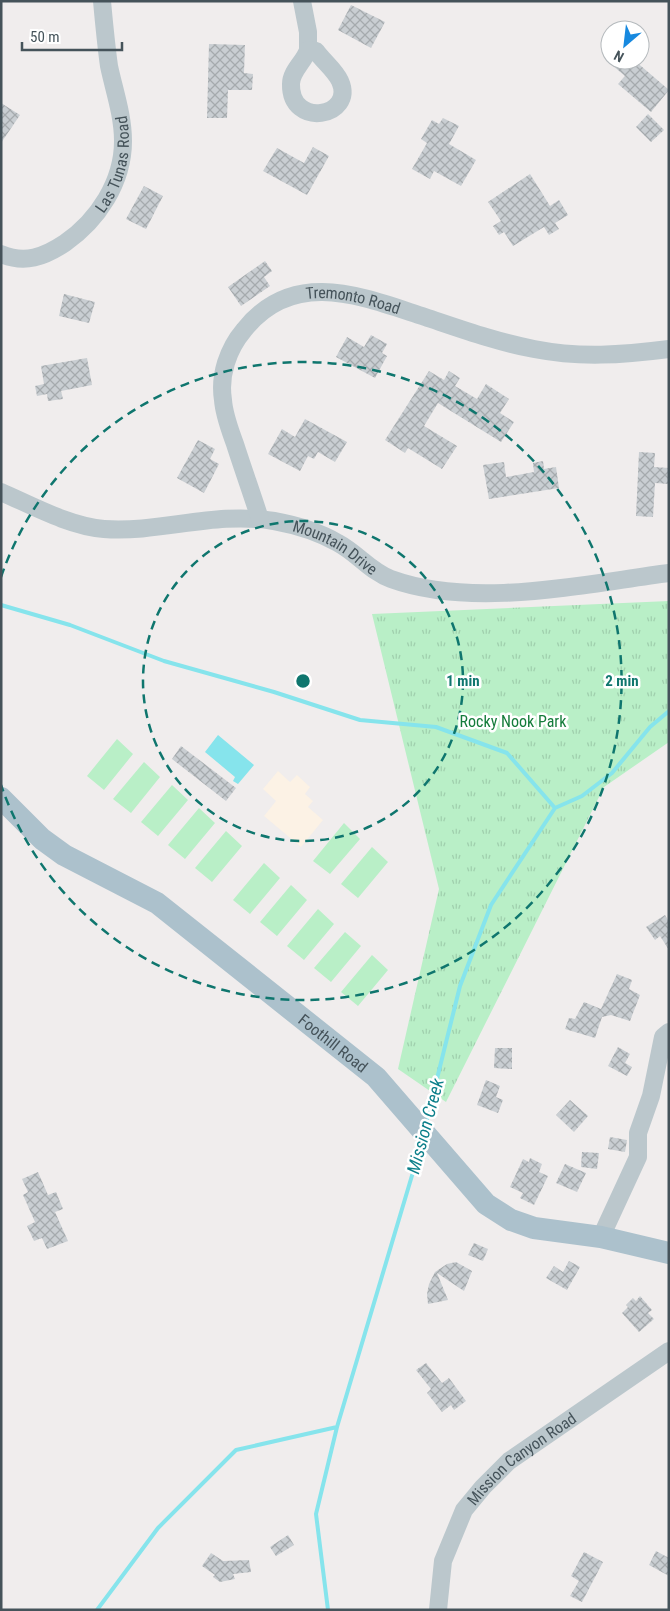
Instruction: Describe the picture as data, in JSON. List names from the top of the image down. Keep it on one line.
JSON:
{"streets":{"main road":["Foothill Road"],"street":["Las Tunas Road","Tremonto Road","Mountain Drive","Mission Canyon Road"]},"crossings":[["Tremonto Road","Mountain Drive"]],"water":["Mission Creek"],"parks":["Rocky Nook Park"],"scale_bar":"50 m","north":"bottom left","rings":["1 min","2 min"]}
